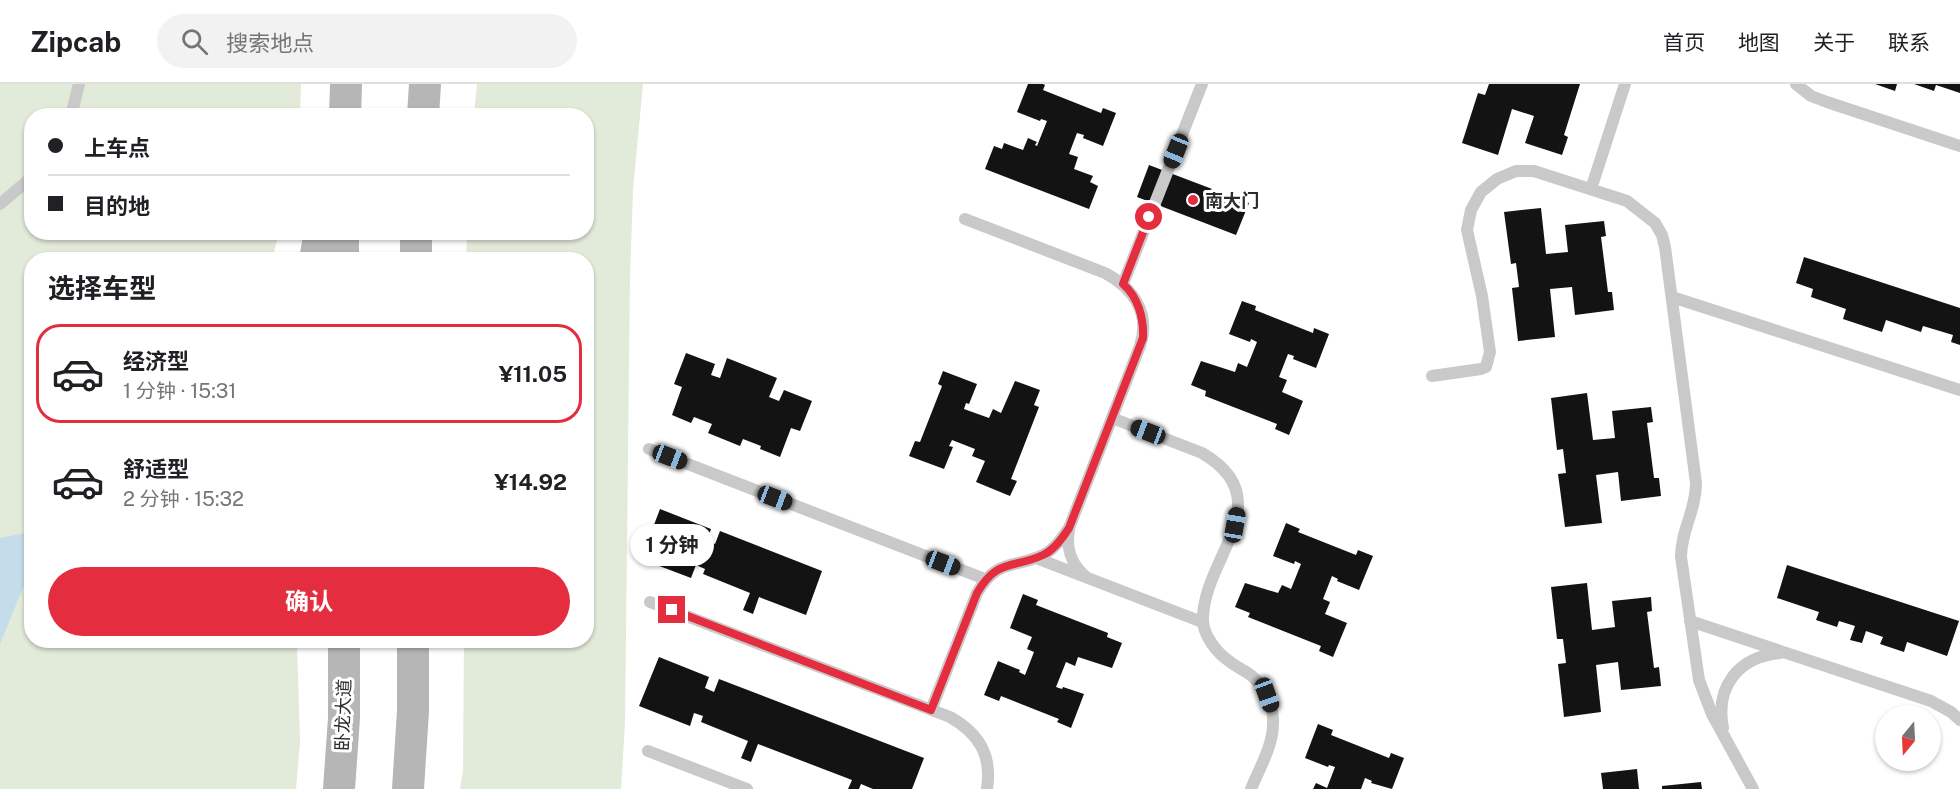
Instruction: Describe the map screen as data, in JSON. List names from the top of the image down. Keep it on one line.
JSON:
{"streets":{"main road":["卧龙大道"]},"places":["南大门"],"north":"bottom","page":{"header":"Zipcab","search":"搜索地点","nav":["首页","地图","关于","联系"],"banner":["上车点","目的地"],"heading":"选择车型","list":[{"name":"经济型","note":"1 分钟 · 15:31","value":"¥11.05"},{"name":"舒适型","note":"2 分钟 · 15:32","value":"¥14.92"}],"bubble":"1 分钟","buttons":"确认"}}
